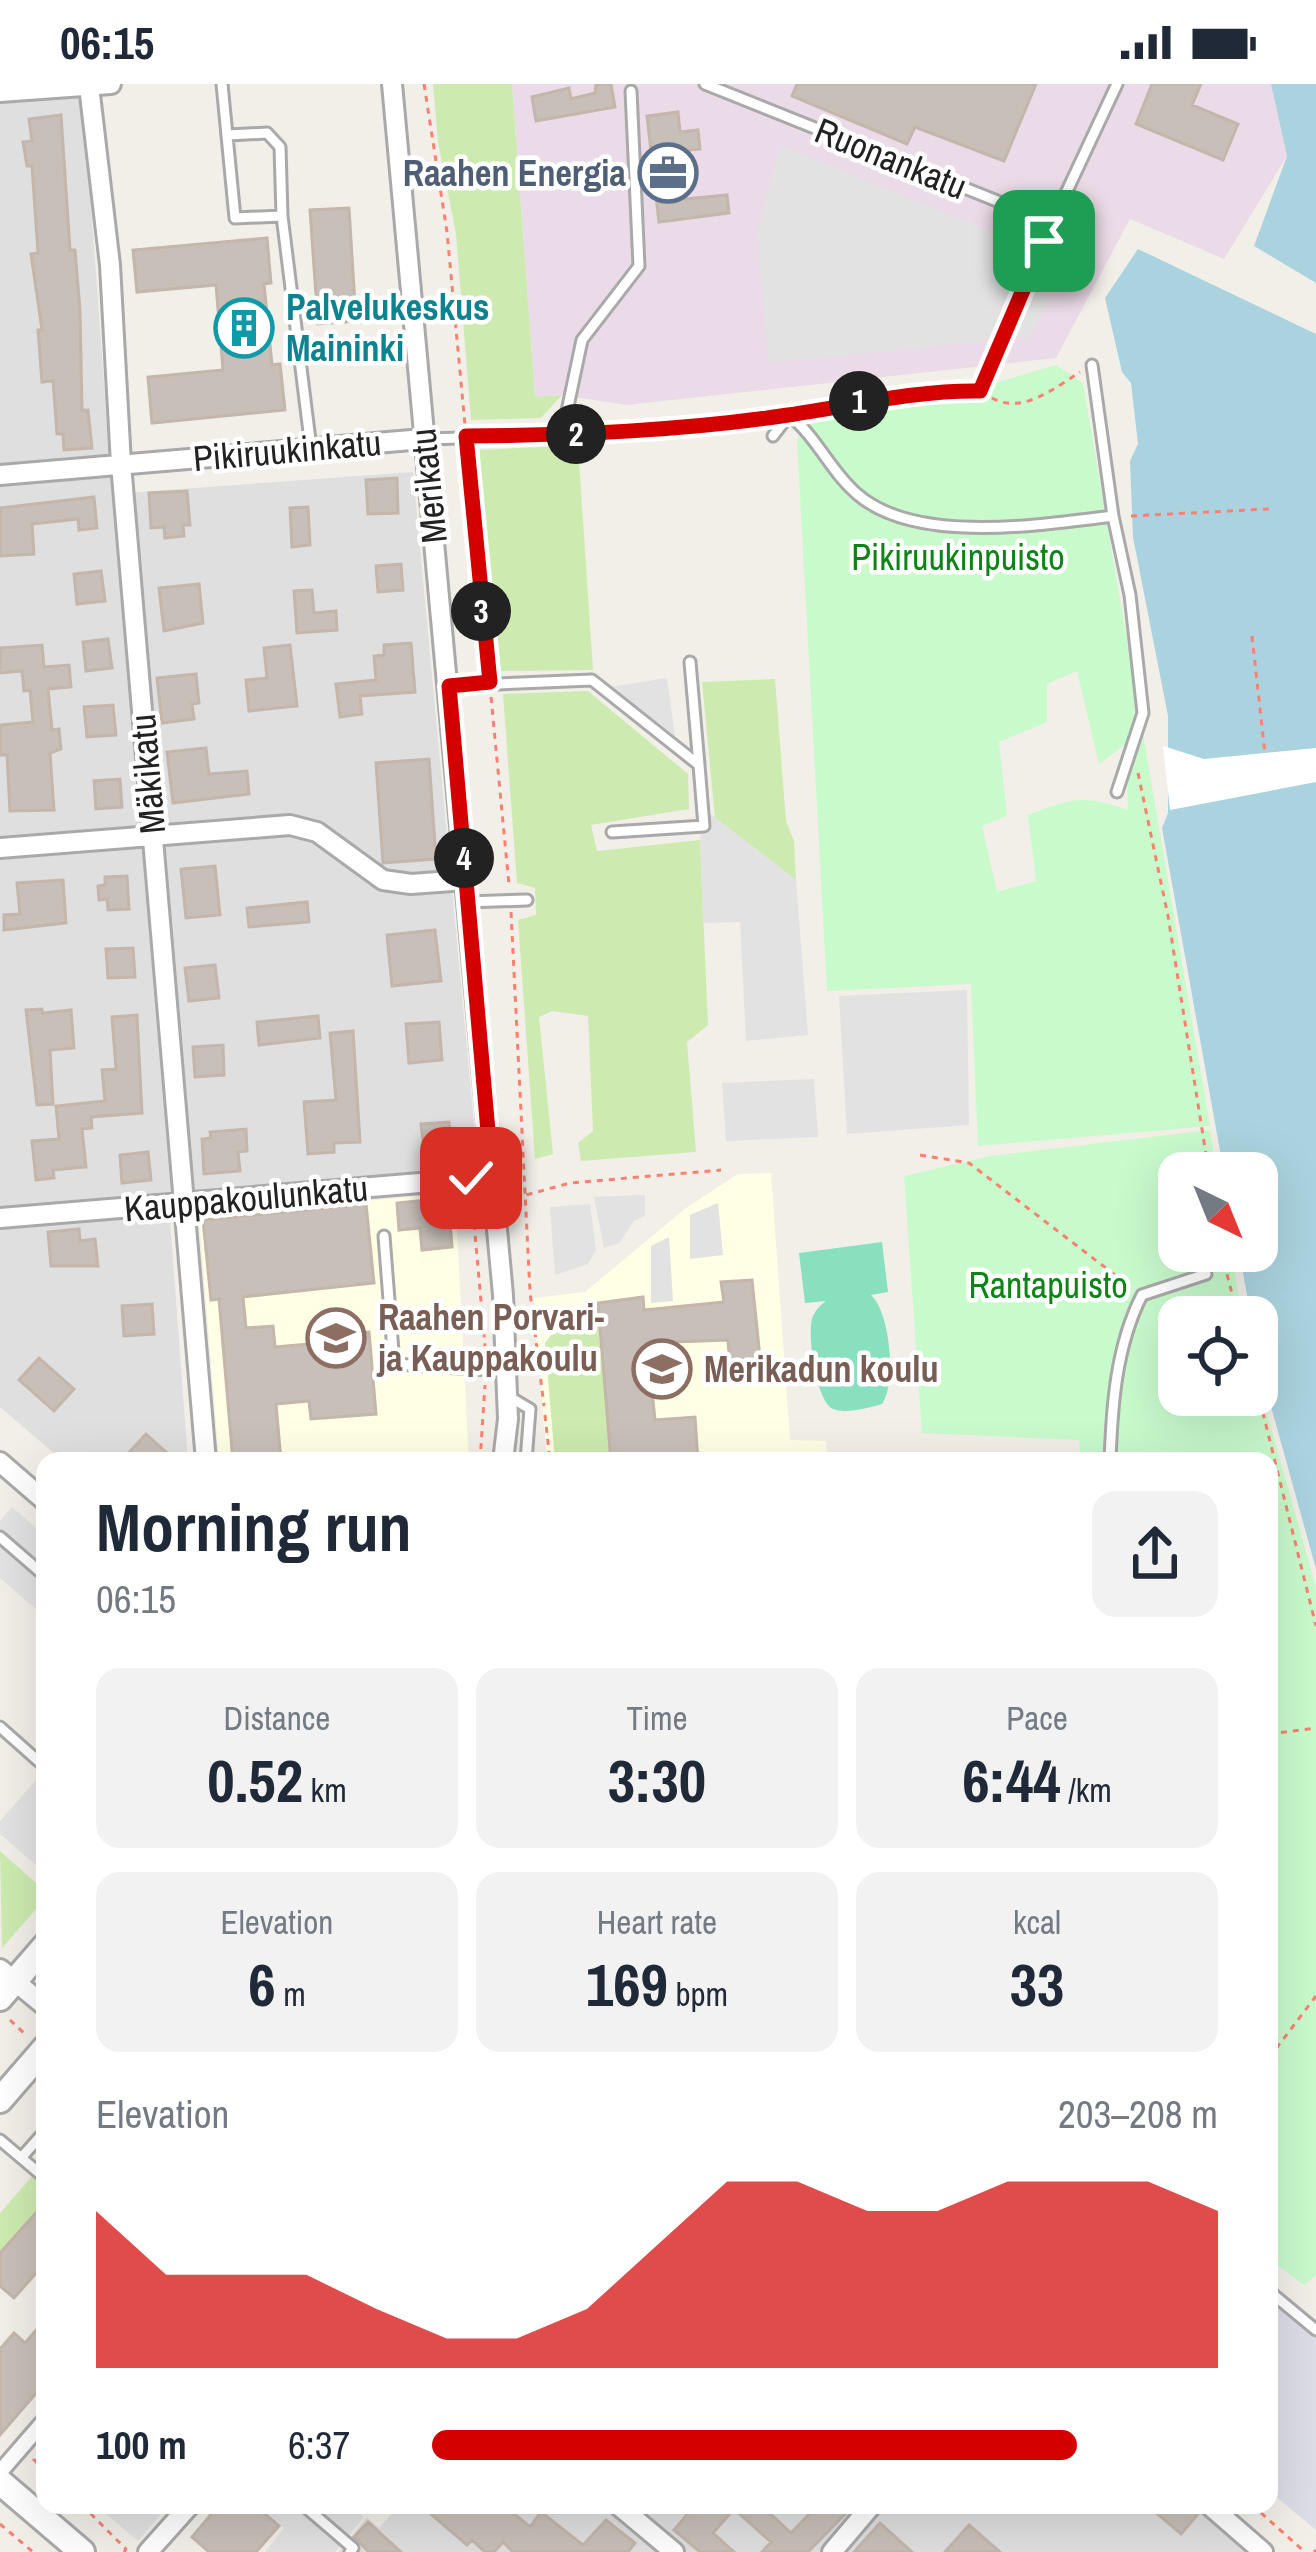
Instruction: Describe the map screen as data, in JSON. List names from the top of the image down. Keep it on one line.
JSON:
{"streets":{"street":["Pikiruukinkatu","Merikatu","Mäkikatu","Kauppakoulunkatu"],"lane":["Ruonankatu"]},"crossings":[["Pikiruukinkatu","Merikatu"],["Pikiruukinkatu","Mäkikatu"],["Merikatu","Kauppakoulunkatu"],["Mäkikatu","Kauppakoulunkatu"]],"parks":["Pikiruukinpuisto","Rantapuisto"],"places":{"office":["Raahen Energia"],"building":["Palvelukeskus Maininki"],"school or university":["Raahen Porvari- ja Kauppakoulu","Merikadun koulu"]},"north":"bottom right","page":{"status":"06:15","pins":["1","2","3","4"],"heading":["Morning run","06:15"],"stats":[["Distance","0.52 km"],["Time","3:30"],["Pace","6:44 /km"],["Elevation","6 m"],["Heart rate","169 bpm"],["kcal","33"]],"chart":["Elevation","203–208 m"],"list":[{"name":"100 m","note":"6:37"}]}}
